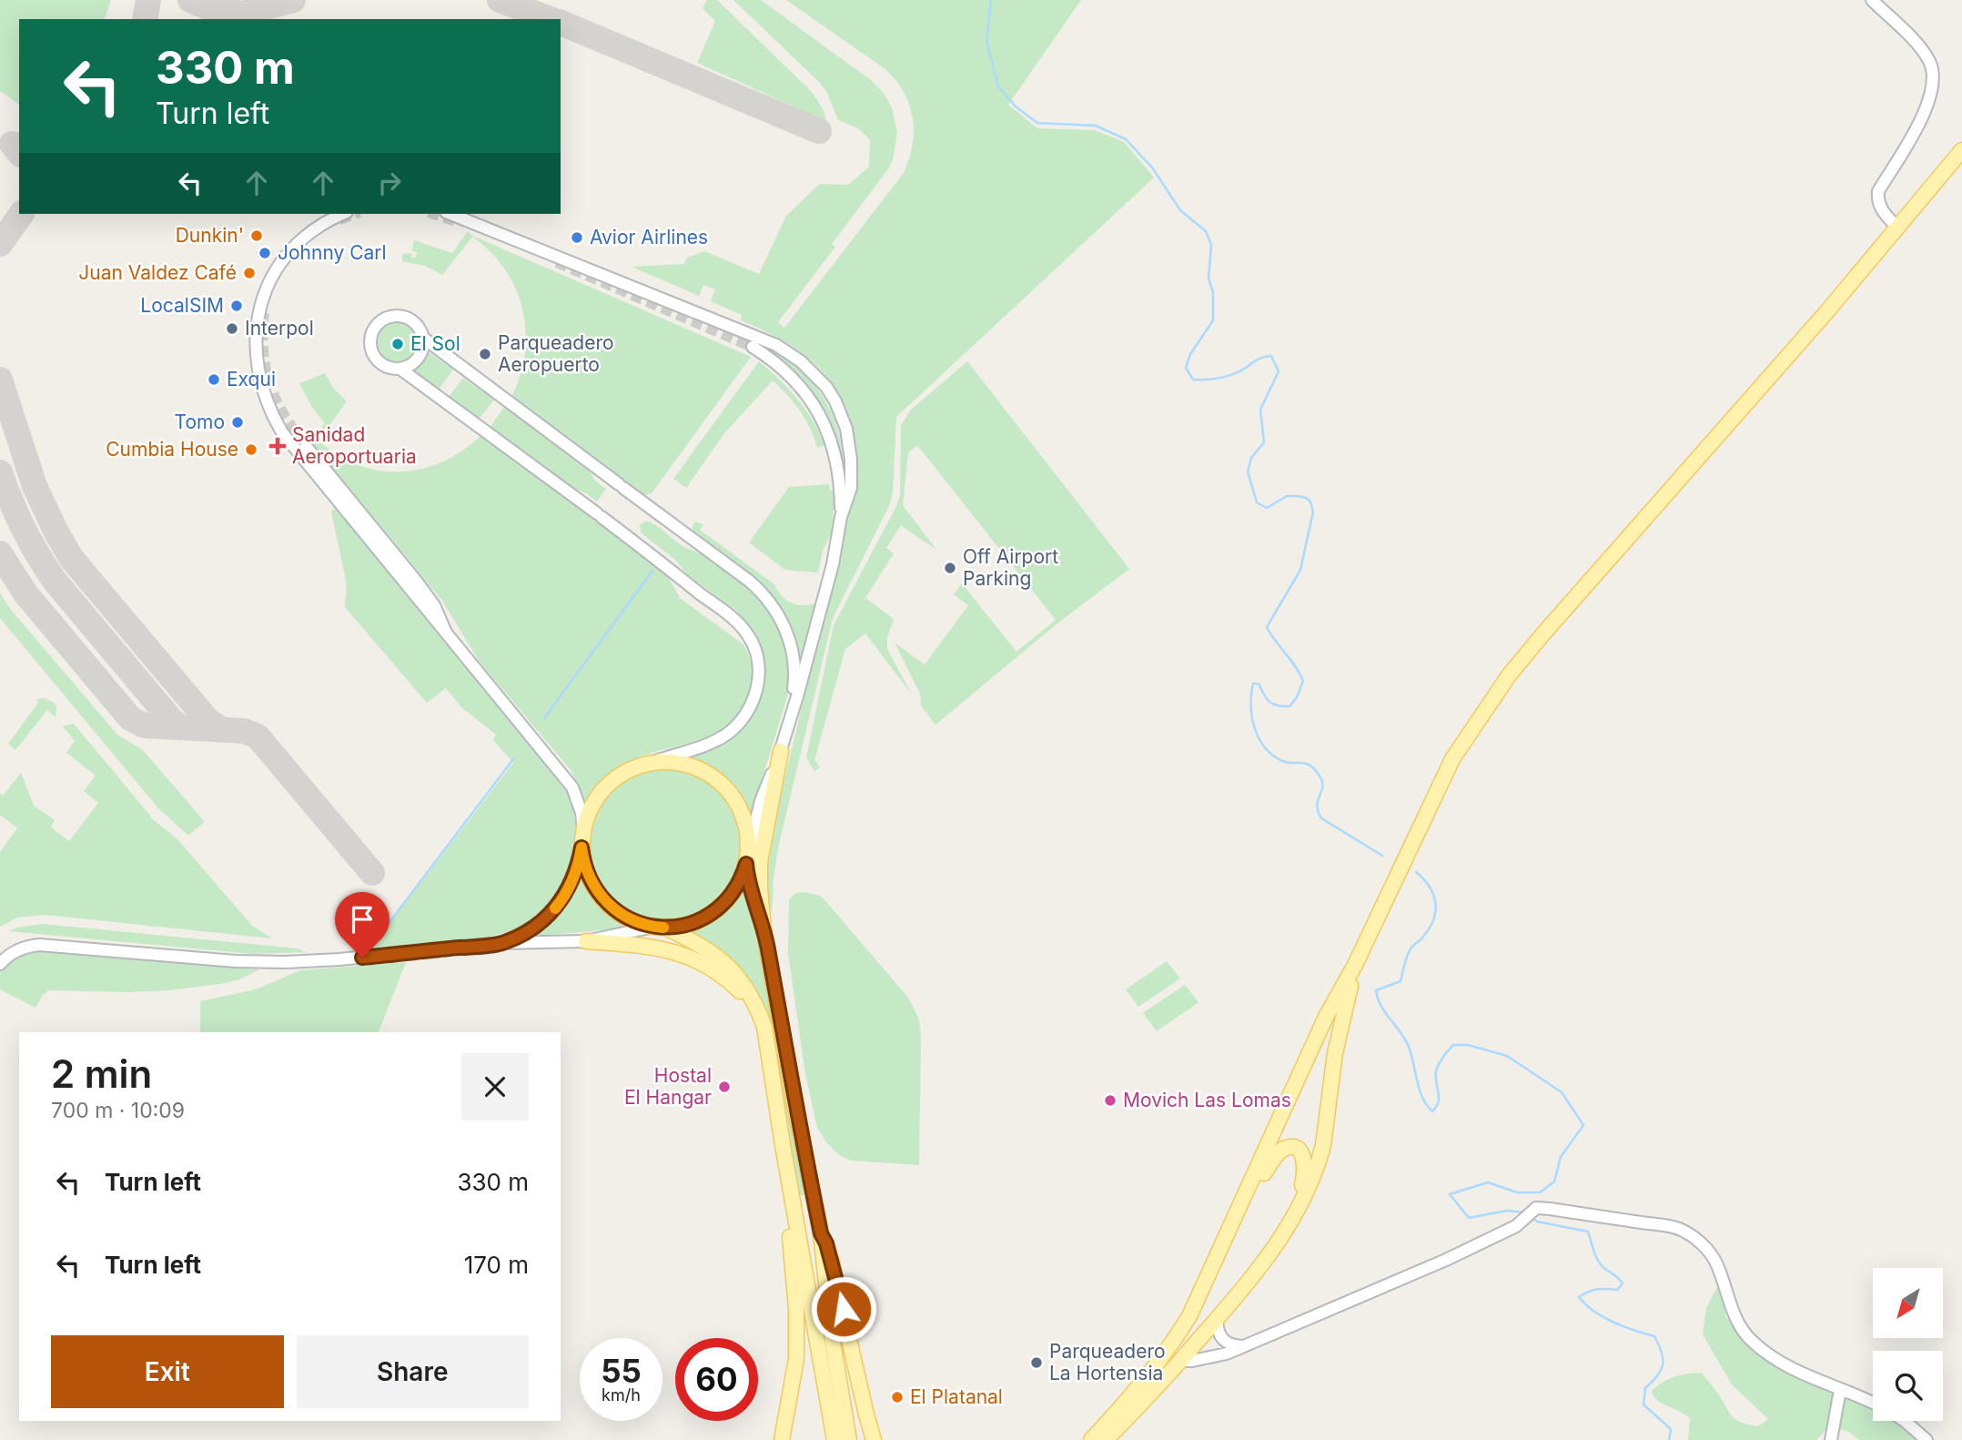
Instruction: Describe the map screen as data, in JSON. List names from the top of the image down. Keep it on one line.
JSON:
{"places":{"other":["Dunkin'","Avior Airlines","Johnny Carl","Juan Valdez Café","LocalSIM","Interpol","El Sol","Parqueadero Aeropuerto","Exqui","Tomo","Cumbia House","Off Airport Parking","Hostal El Hangar","Movich Las Lomas","Parqueadero La Hortensia","El Platanal"],"health":["Sanidad Aeroportuaria"]},"north":"bottom left","page":{"turn":["330 m","Turn left"],"heading":["2 min","700 m · 10:09"],"list":[{"name":"Turn left","value":"330 m"},{"name":"Turn left","value":"170 m"}],"buttons":["Exit","Share"],"speed":"55 km/h","limit":"60"}}
